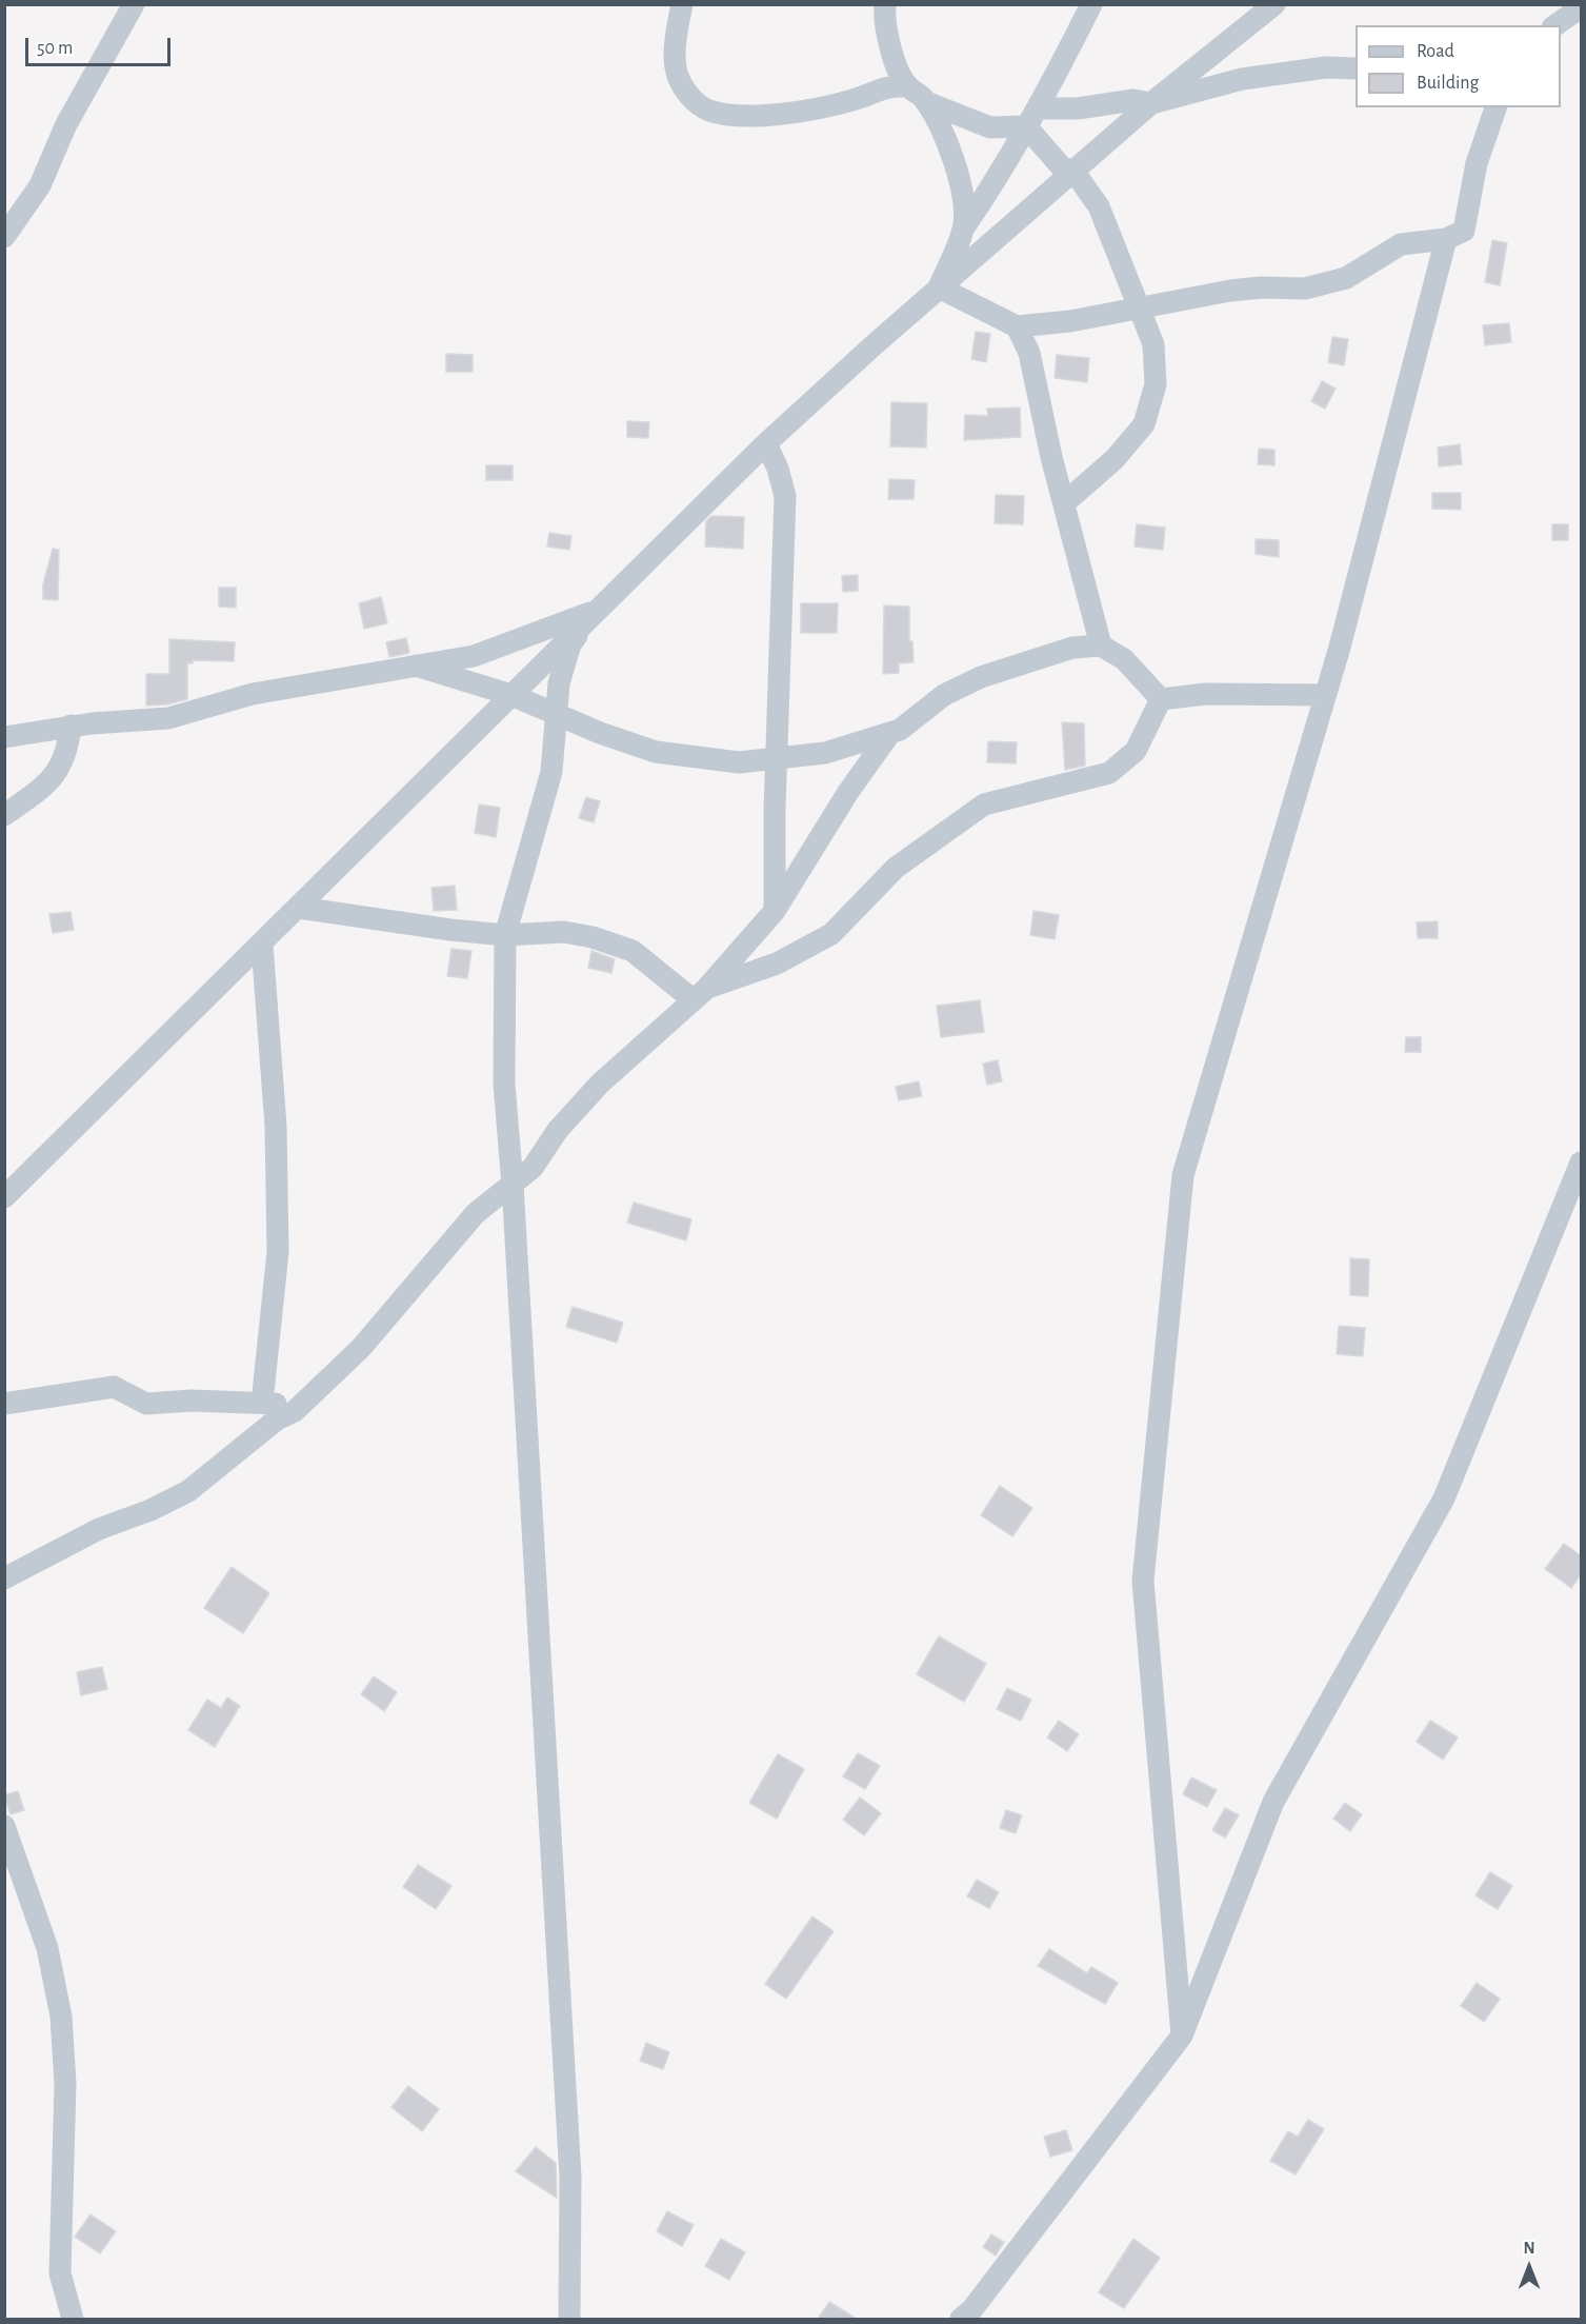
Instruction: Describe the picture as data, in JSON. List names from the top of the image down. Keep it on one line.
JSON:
{"legend":["Road","Building"],"scale_bar":"50 m","north":"top"}
